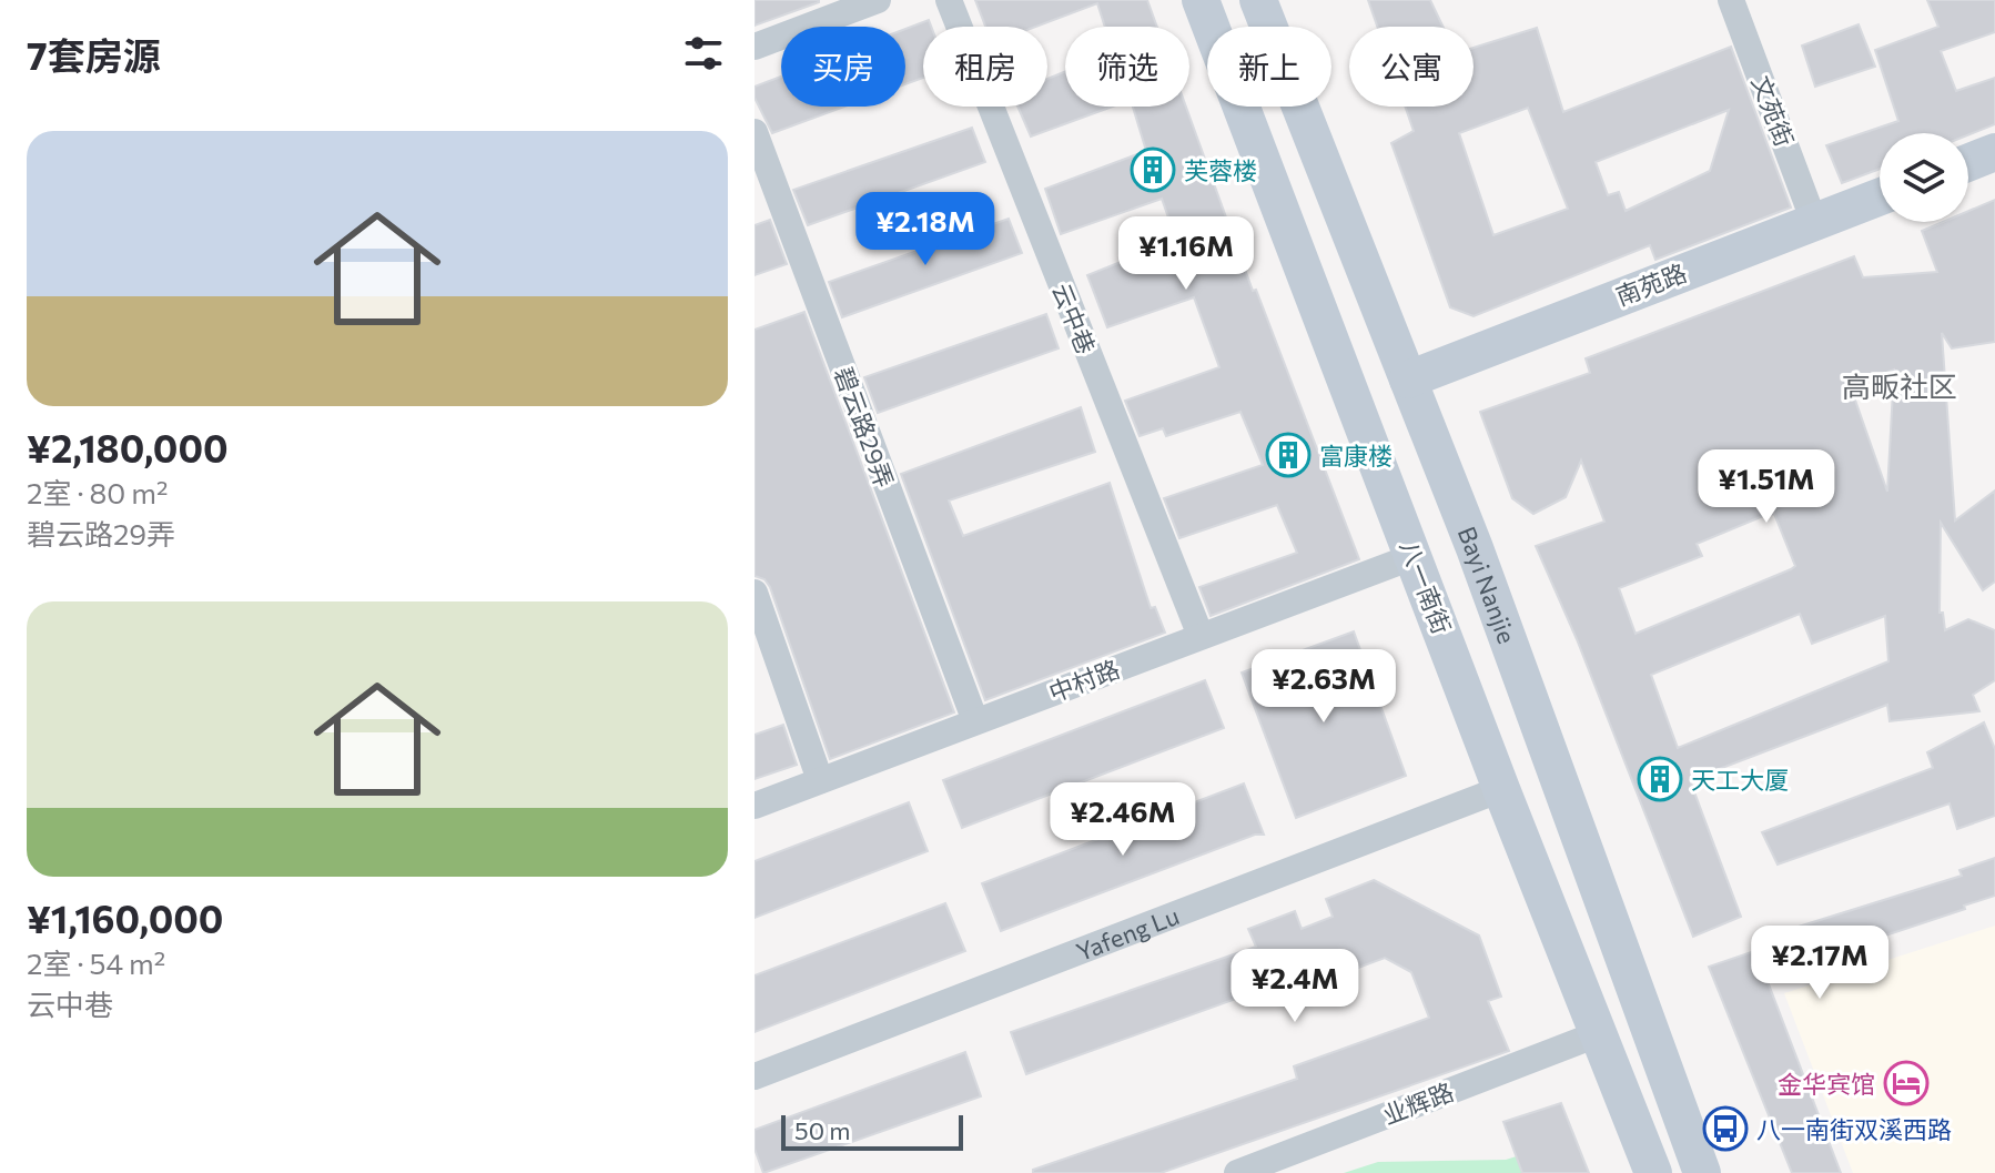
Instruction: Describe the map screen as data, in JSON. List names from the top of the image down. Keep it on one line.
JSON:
{"streets":{"main road":["南苑路","Bayi Nanjie","八一南街"],"street":["文苑街","云中巷","碧云路29弄","中村路","Yafeng Lu","业辉路"]},"crossings":[["文苑街","南苑路"],["南苑路","Bayi Nanjie"],["云中巷","中村路"],["碧云路29弄","中村路"],["八一南街","中村路"],["八一南街","Yafeng Lu"],["八一南街","业辉路"]],"districts":["高畈社区"],"places":{"building":["芙蓉楼","富康楼","天工大厦"],"hotel":["金华宾馆"],"bus stop":["八一南街双溪西路"]},"scale_bar":"50 m","page":{"heading":"7套房源","chip":["买房","租房","筛选","新上","公寓"],"list":[{"name":"¥2,180,000","note":"2室 · 80 m² · 碧云路29弄"},{"name":"¥1,160,000","note":"2室 · 54 m² · 云中巷"}],"price":["¥2.18M","¥1.16M","¥1.51M","¥2.63M","¥2.46M","¥2.17M","¥2.4M"],"scale":"50 m"}}
